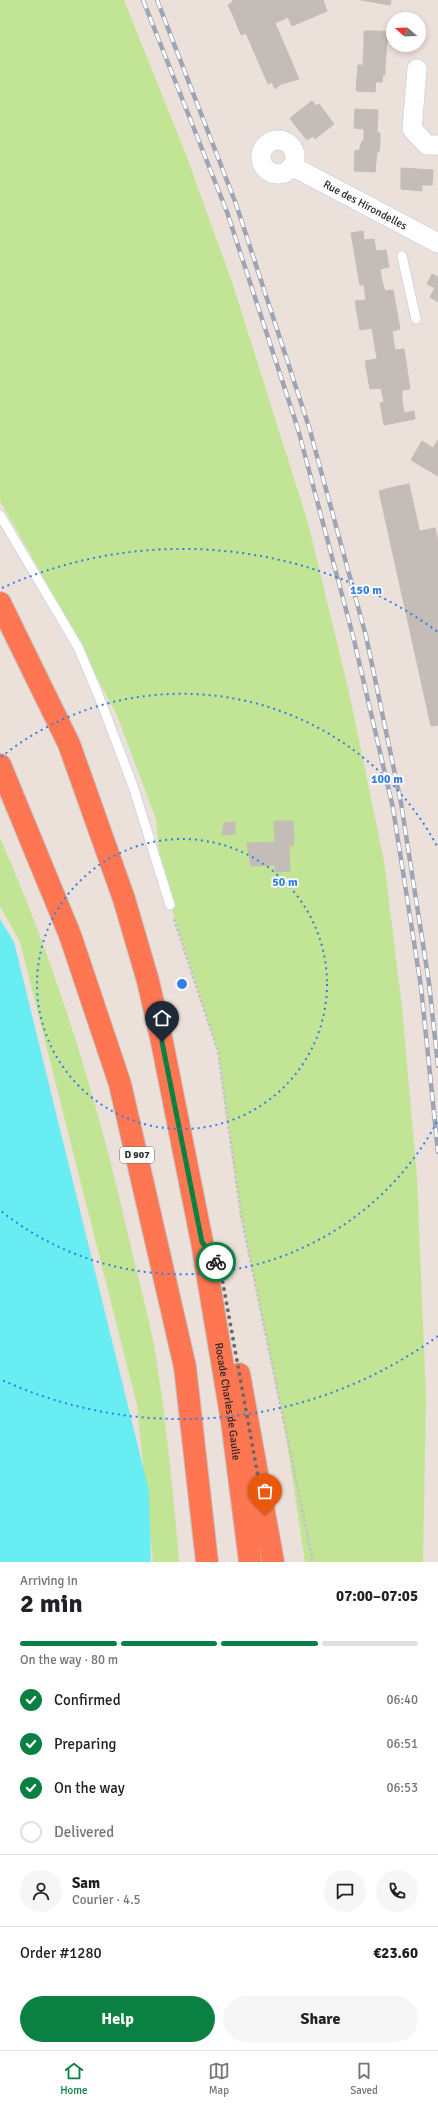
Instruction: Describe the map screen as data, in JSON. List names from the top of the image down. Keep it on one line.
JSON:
{"streets":{"highway":["D 907","Rocade Charles de Gaulle"],"street":["Rue des Hirondelles"]},"north":"left","page":{"heading":["2 min","Arriving in","07:00–07:05"],"panel":["Sam","Courier · 4.5","Order #1280","€23.60"],"bar":"On the way · 80 m","list":[["Confirmed","06:40"],["Preparing","06:51"],["On the way","06:53"],"Delivered"],"buttons":["Help","Share"],"tabs":["Home","Map","Saved"]},"rings":["150 m","100 m","50 m"]}
